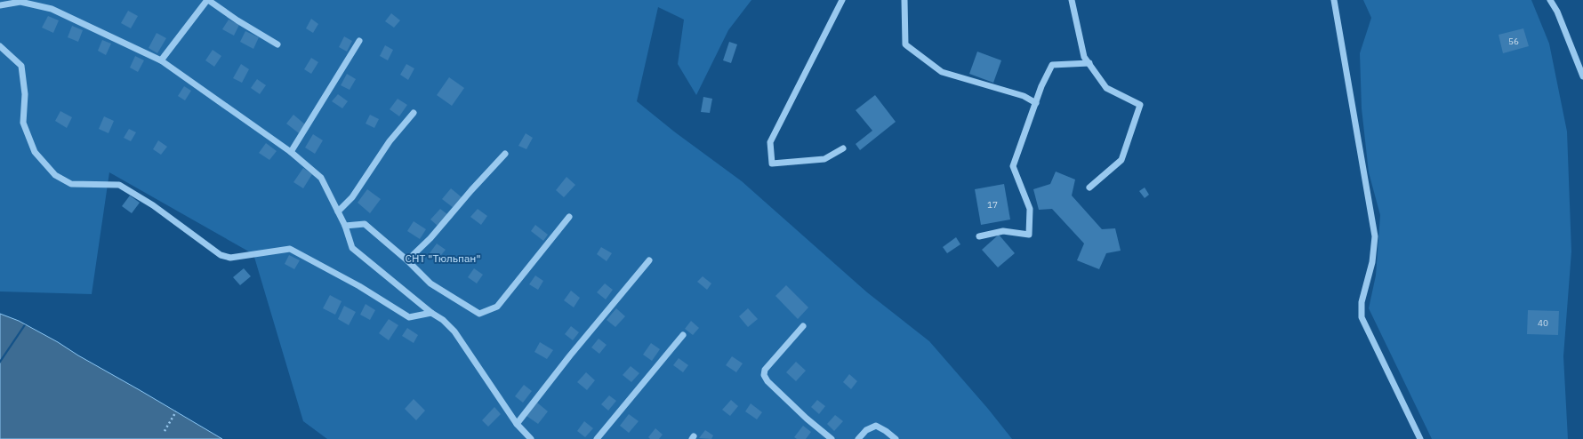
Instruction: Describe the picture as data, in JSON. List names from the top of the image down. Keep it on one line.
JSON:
{"parks":["СНТ \"Тюльпан\""],"house_numbers":["56","17","40"]}
